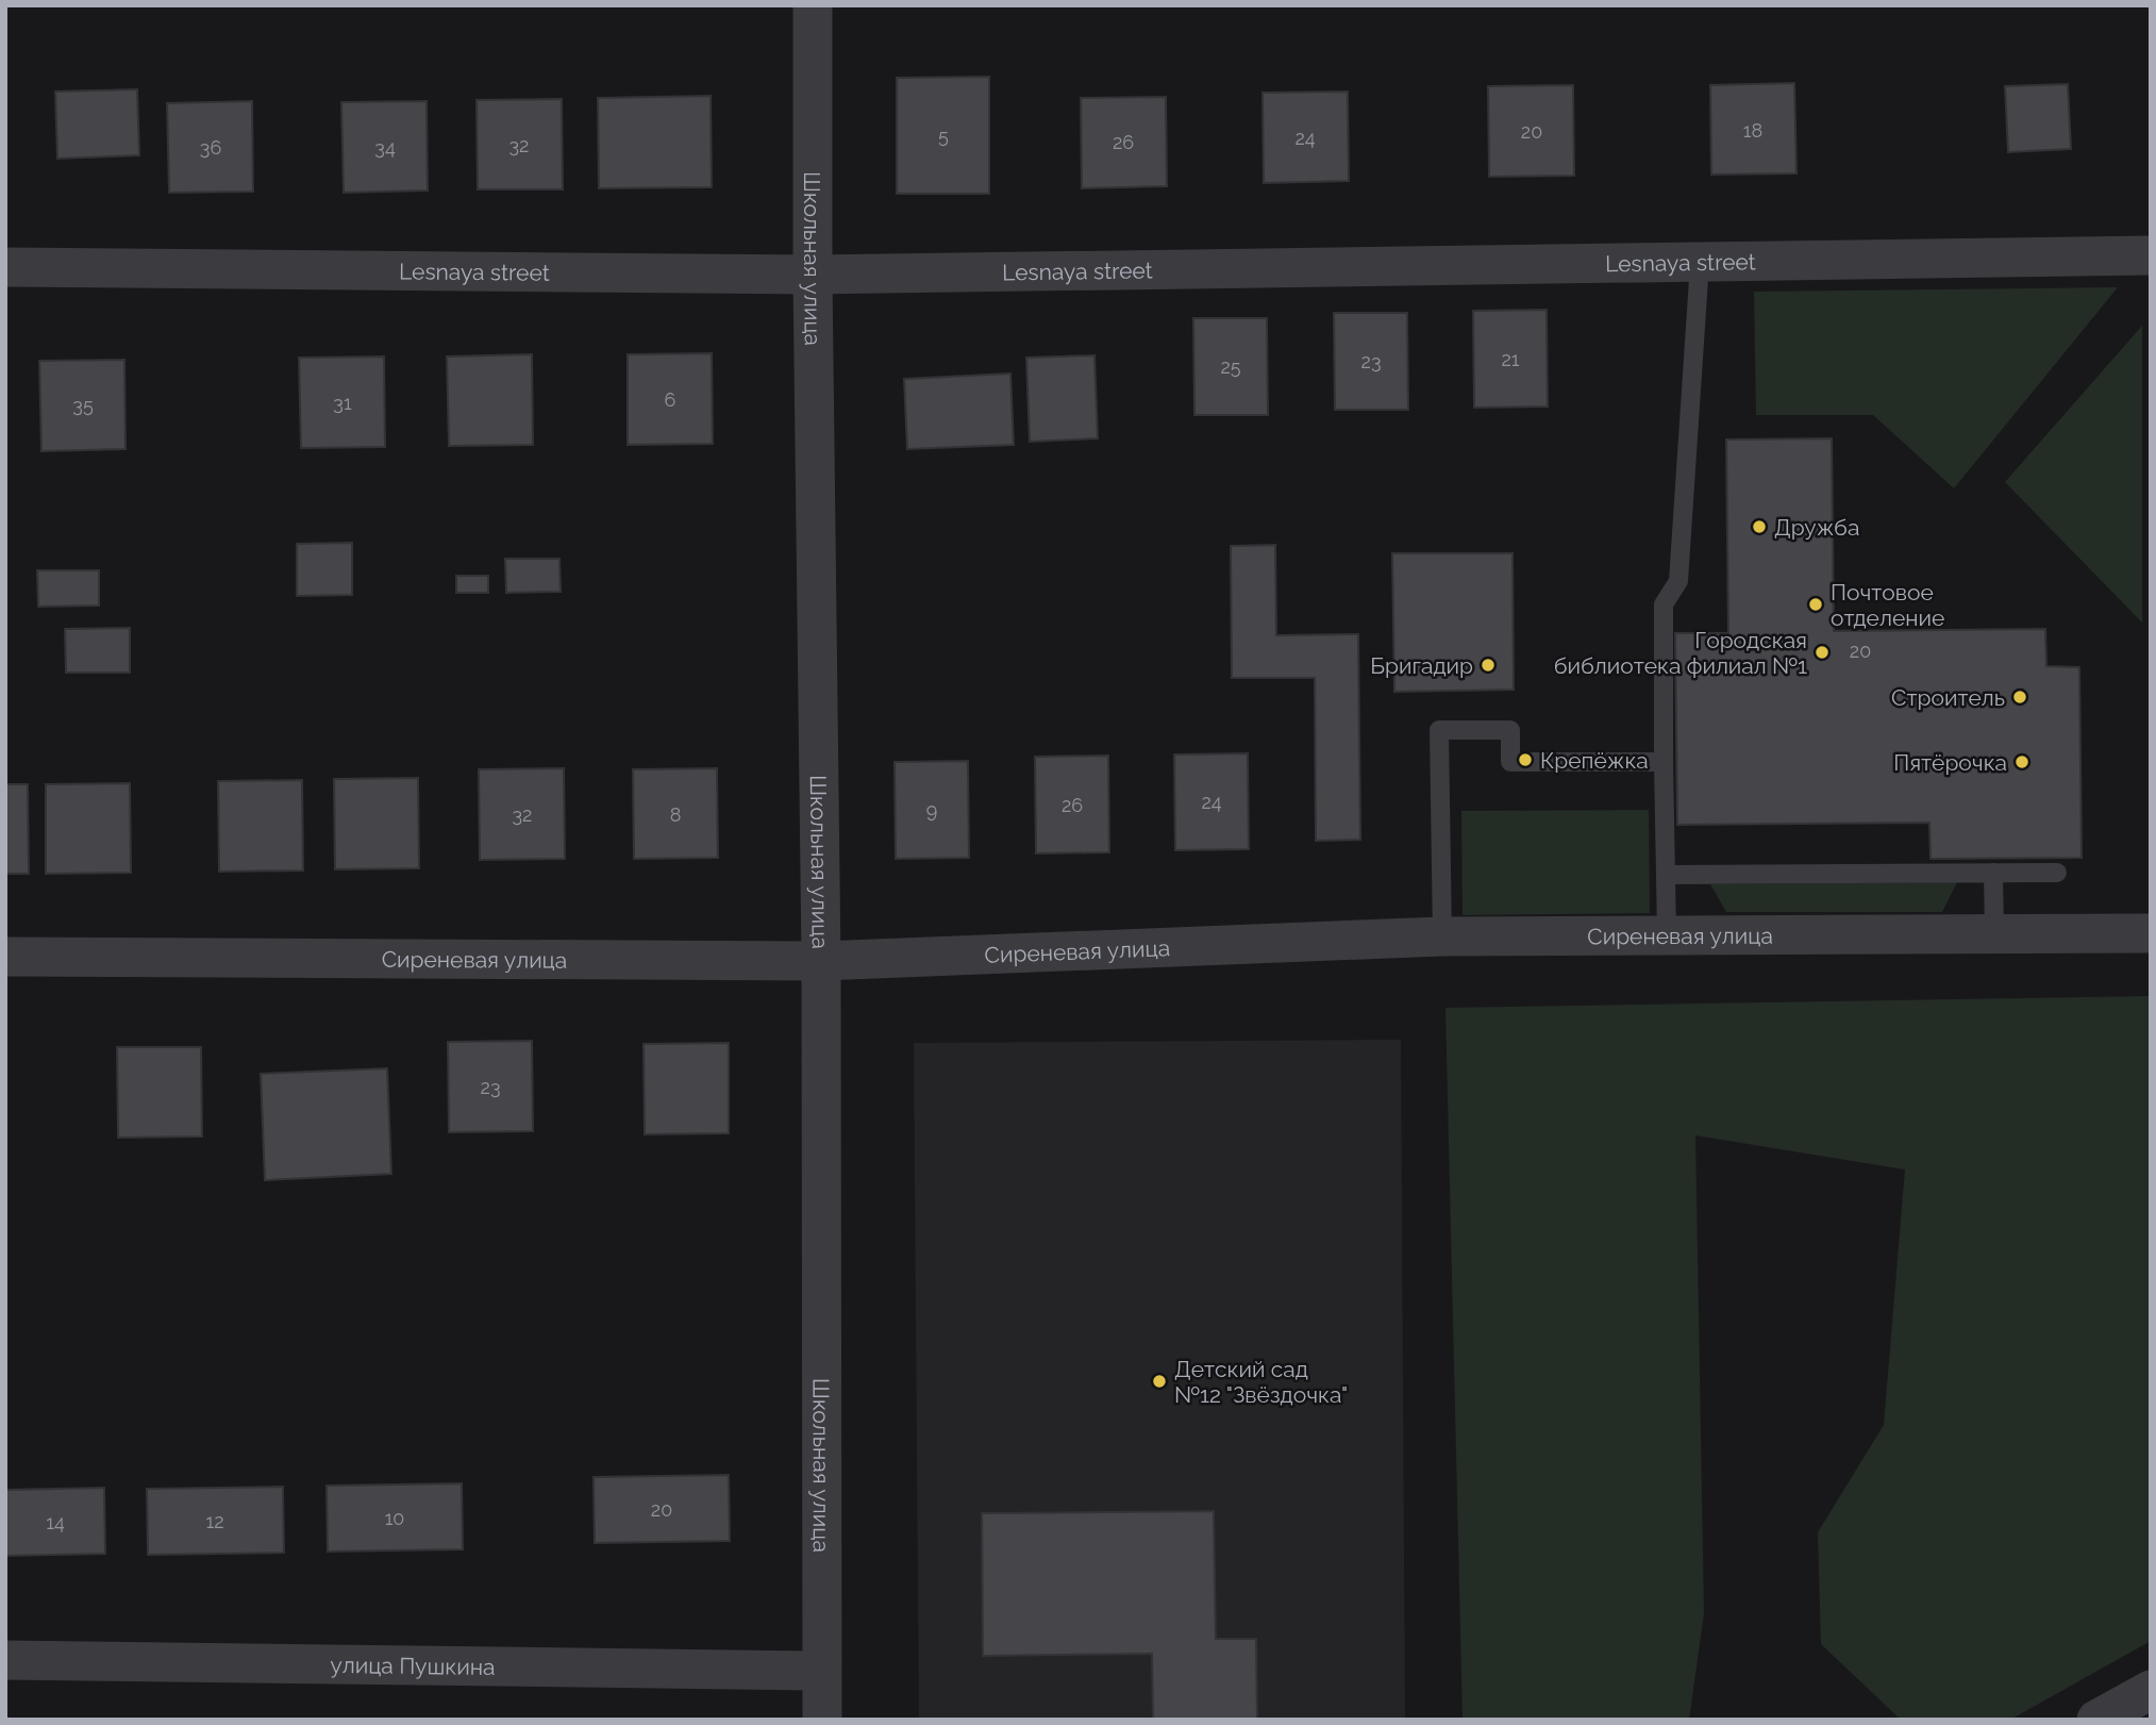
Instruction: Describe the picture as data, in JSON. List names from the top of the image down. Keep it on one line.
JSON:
{"streets":{"street":["Школьная улица","Lesnaya street","Сиреневая улица","улица Пушкина"]},"crossings":[["Школьная улица","Lesnaya street"],["Школьная улица","Сиреневая улица"],["Школьная улица","улица Пушкина"]],"places":["Дружба","Почтовое отделение","Городская библиотека филиал №1","Бригадир","Строитель","Крепёжка","Пятёрочка","Детский сад №12 \"Звёздочка\""],"house_numbers":["18","20","5","24","26","32","36","34","21","23","25","6","31","35","20","24","26","9","32","8","23","20","10","12","14"]}
